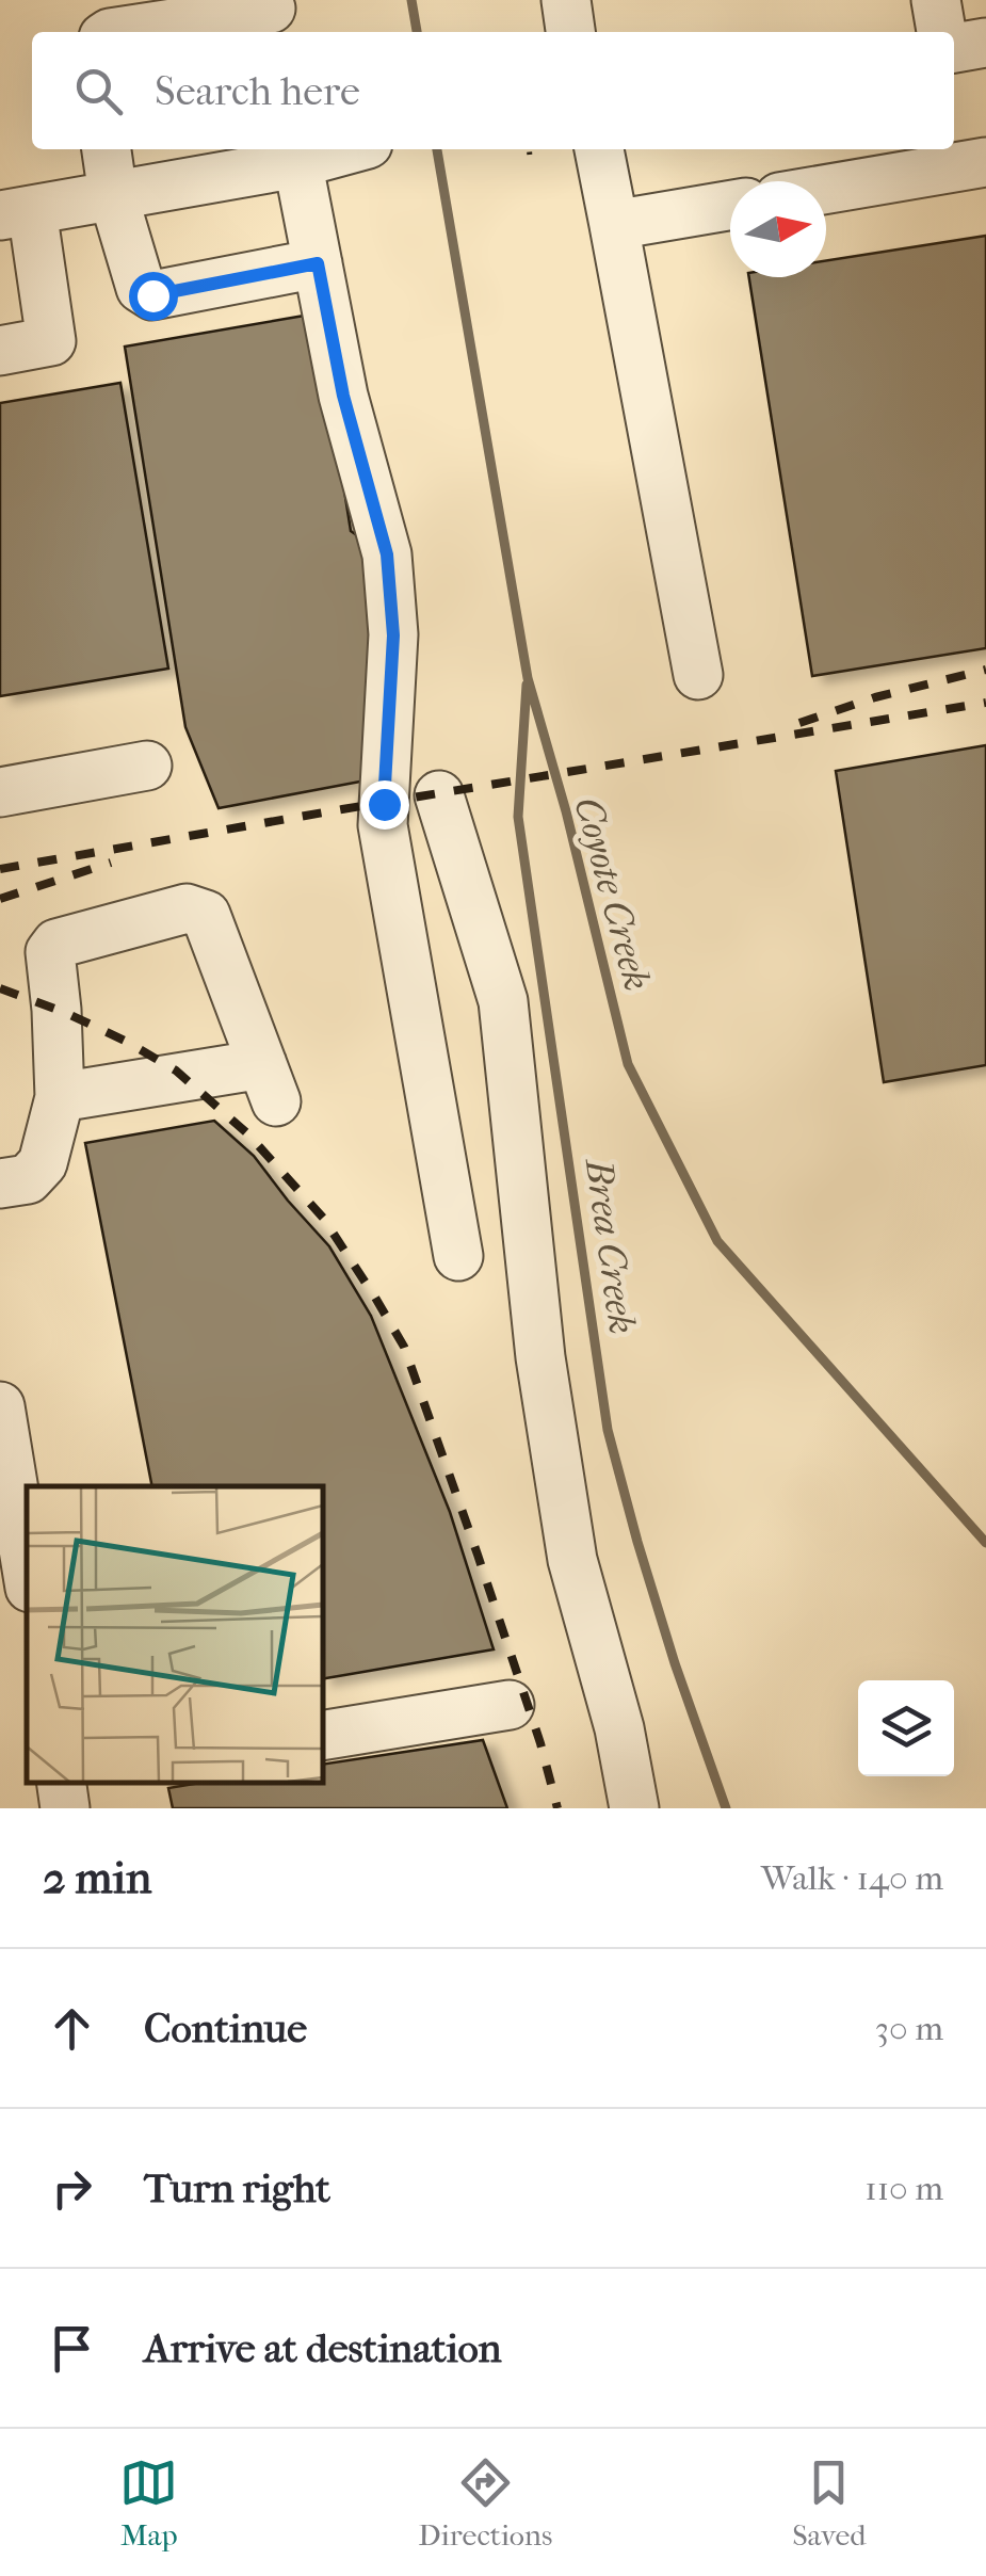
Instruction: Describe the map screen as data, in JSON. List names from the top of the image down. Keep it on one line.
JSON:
{"water":["Coyote Creek","Brea Creek"],"north":"right","page":{"search":"Search here","heading":["2 min","Walk · 140 m"],"list":[["Continue","30 m"],["Turn right","110 m"],"Arrive at destination"],"nav":["Map","Directions","Saved"]}}
